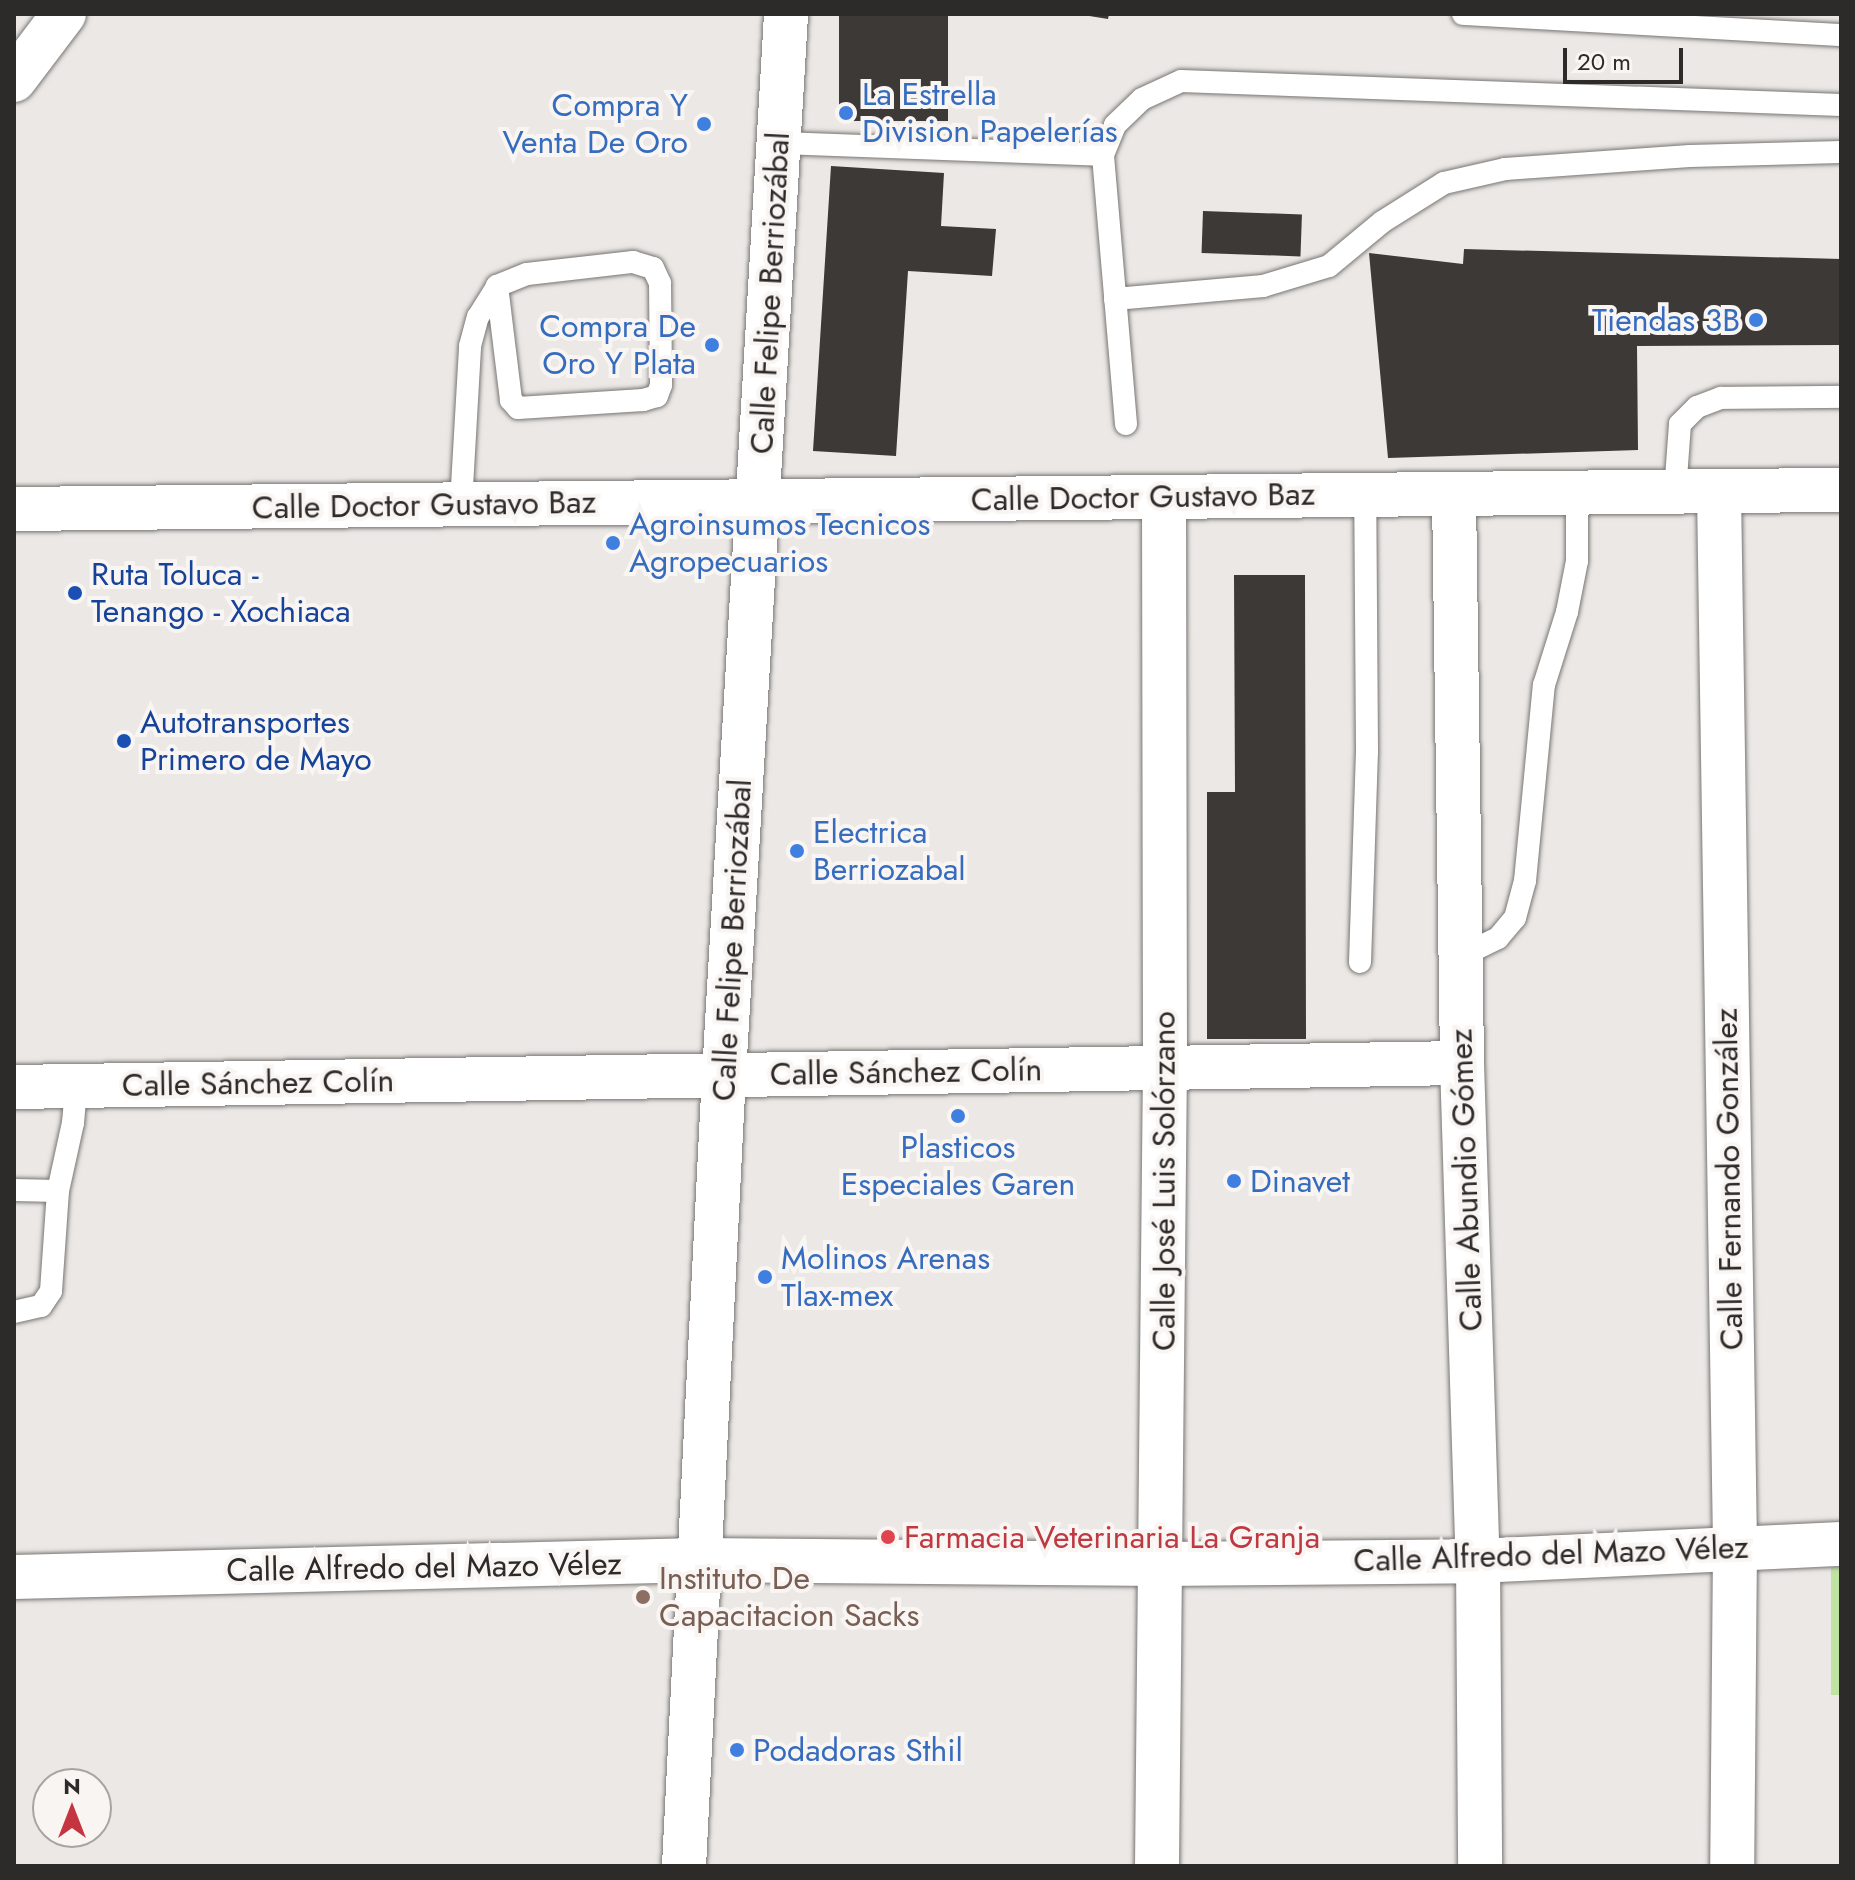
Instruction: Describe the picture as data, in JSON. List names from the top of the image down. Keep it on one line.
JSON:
{"streets":{"street":["Calle Felipe Berriozábal","Calle Doctor Gustavo Baz","Calle Sánchez Colín","Calle Fernando González","Calle Abundio Gómez","Calle José Luis Solórzano","Calle Alfredo del Mazo Vélez"]},"crossings":[["Calle Felipe Berriozábal","Calle Doctor Gustavo Baz"],["Calle Felipe Berriozábal","Calle Sánchez Colín"],["Calle Felipe Berriozábal","Calle Alfredo del Mazo Vélez"],["Calle Doctor Gustavo Baz","Calle Fernando González"],["Calle Doctor Gustavo Baz","Calle Abundio Gómez"],["Calle Doctor Gustavo Baz","Calle José Luis Solórzano"],["Calle Sánchez Colín","Calle Abundio Gómez"],["Calle Sánchez Colín","Calle José Luis Solórzano"],["Calle Fernando González","Calle Alfredo del Mazo Vélez"],["Calle Abundio Gómez","Calle Alfredo del Mazo Vélez"],["Calle José Luis Solórzano","Calle Alfredo del Mazo Vélez"]],"places":["La Estrella Division Papelerías","Compra Y Venta De Oro","Tiendas 3B","Compra De Oro Y Plata","Agroinsumos Tecnicos Agropecuarios","Ruta Toluca - Tenango - Xochiaca","Autotransportes Primero de Mayo","Electrica Berriozabal","Plasticos Especiales Garen","Dinavet","Molinos Arenas Tlax-mex","Farmacia Veterinaria La Granja","Instituto De Capacitacion Sacks","Podadoras Sthil"],"scale_bar":"20 m","north":"top"}
